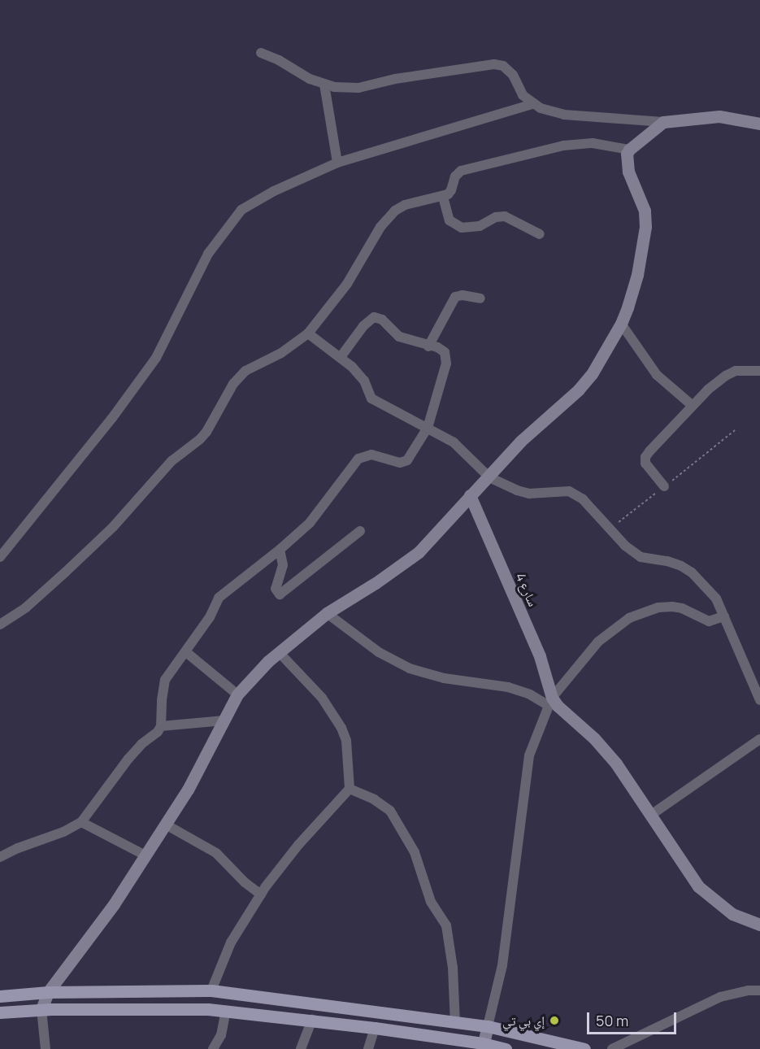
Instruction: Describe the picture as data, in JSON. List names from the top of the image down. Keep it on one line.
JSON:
{"streets":{"main road":["سارع 4"]},"places":["إي بي تي"],"scale_bar":"50 m"}
